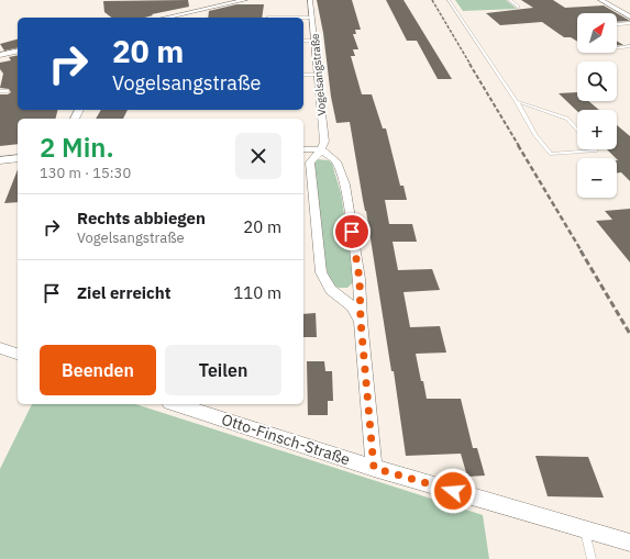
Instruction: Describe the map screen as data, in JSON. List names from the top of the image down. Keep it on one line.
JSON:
{"streets":{"street":["Vogelsangstraße","Otto-Finsch-Straße"]},"north":"top right","page":{"map_buttons":["+","−"],"turn":["20 m","Vogelsangstraße"],"heading":["2 Min.","130 m · 15:30"],"list":[{"name":"Rechts abbiegen","note":"Vogelsangstraße","value":"20 m"},{"name":"Ziel erreicht","value":"110 m"}],"buttons":["Beenden","Teilen"]}}
